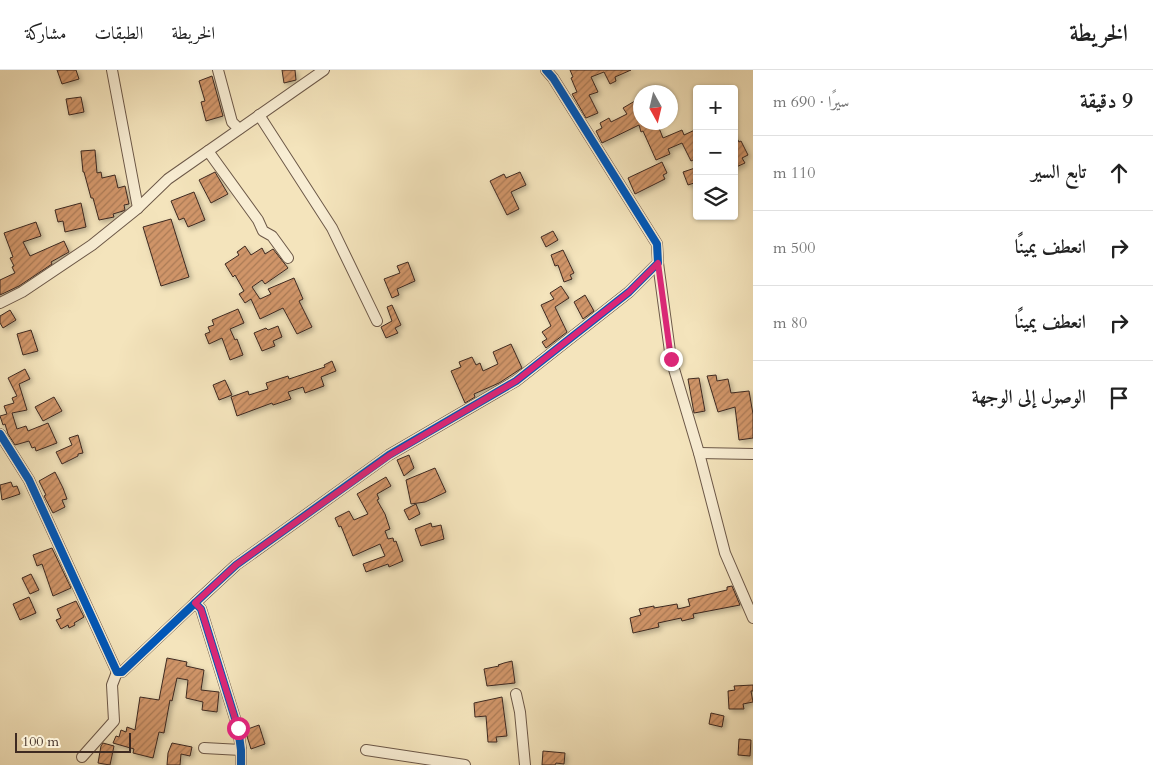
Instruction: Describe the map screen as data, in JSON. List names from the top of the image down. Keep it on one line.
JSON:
{"scale_bar":"100 m","north":"bottom","page":{"header":"الخريطة","nav":["الخريطة","الطبقات","مشاركة"],"heading":["9 دقيقة","سيرًا · 690 m"],"map_buttons":["+","−"],"list":[["تابع السير","110 m"],["انعطف يمينًا","500 m"],["انعطف يمينًا","80 m"],"الوصول إلى الوجهة"],"scale":"100 m"}}
